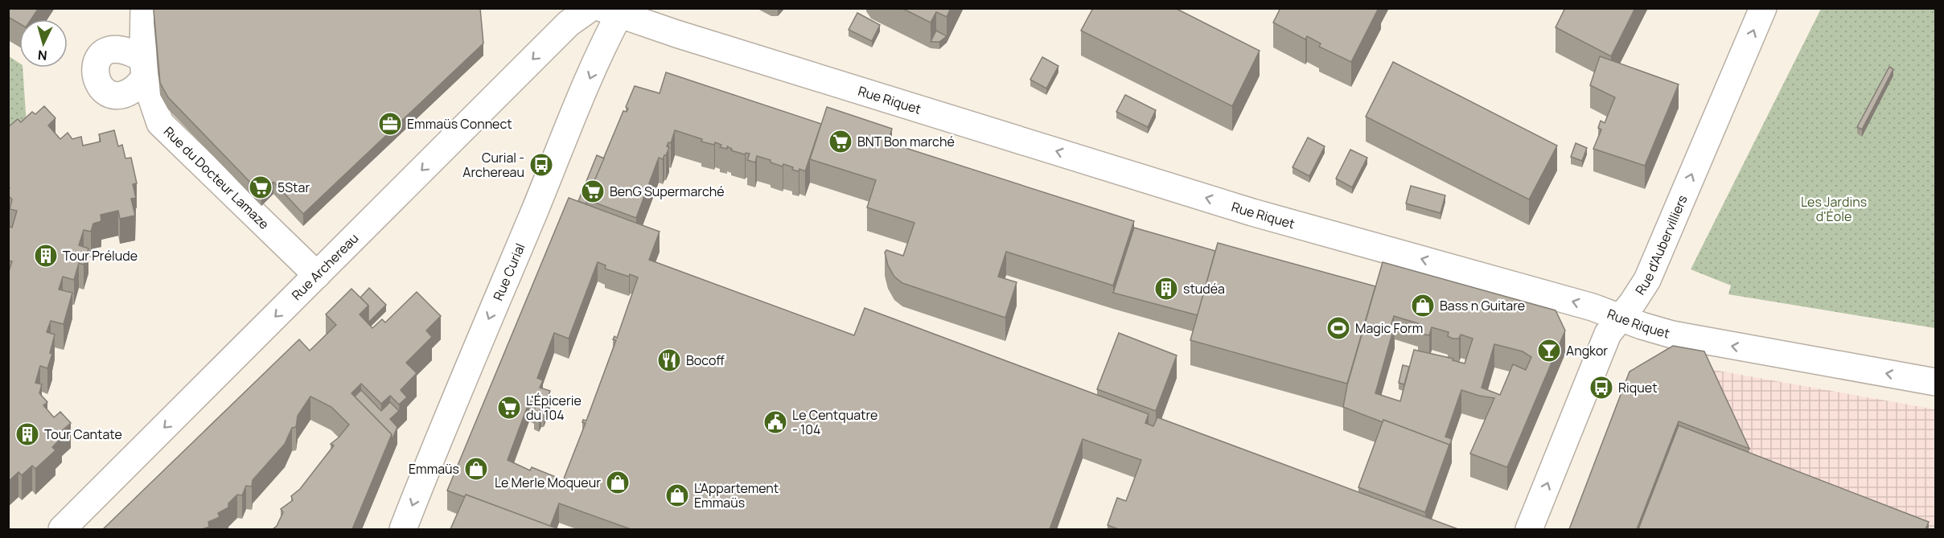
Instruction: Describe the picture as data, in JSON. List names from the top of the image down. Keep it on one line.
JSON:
{"streets":{"street":["Rue Riquet","Rue du Docteur Lamaze","Rue d'Aubervilliers","Rue Archereau","Rue Curial"]},"crossings":[["Rue Riquet","Rue d'Aubervilliers"],["Rue Riquet","Rue Curial"],["Rue du Docteur Lamaze","Rue Archereau"]],"one_way":["Rue Riquet","Rue d'Aubervilliers","Rue Archereau","Rue Curial"],"parks":["Les Jardins d'Éole"],"places":{"office":["Emmaüs Connect"],"supermarket":["BNT Bon marché","5Star","BenG Supermarché","L'Épicerie du 104"],"bus stop":["Curial - Archereau","Riquet"],"building":["Tour Prélude","studéa","Tour Cantate"],"shop":["Bass n Guitare","Emmaüs","Le Merle Moqueur","L'Appartement Emmaüs"],"sports":["Magic Form"],"bar":["Angkor"],"restaurant":["Bocoff"],"public building":["Le Centquatre - 104"]},"north":"bottom"}
